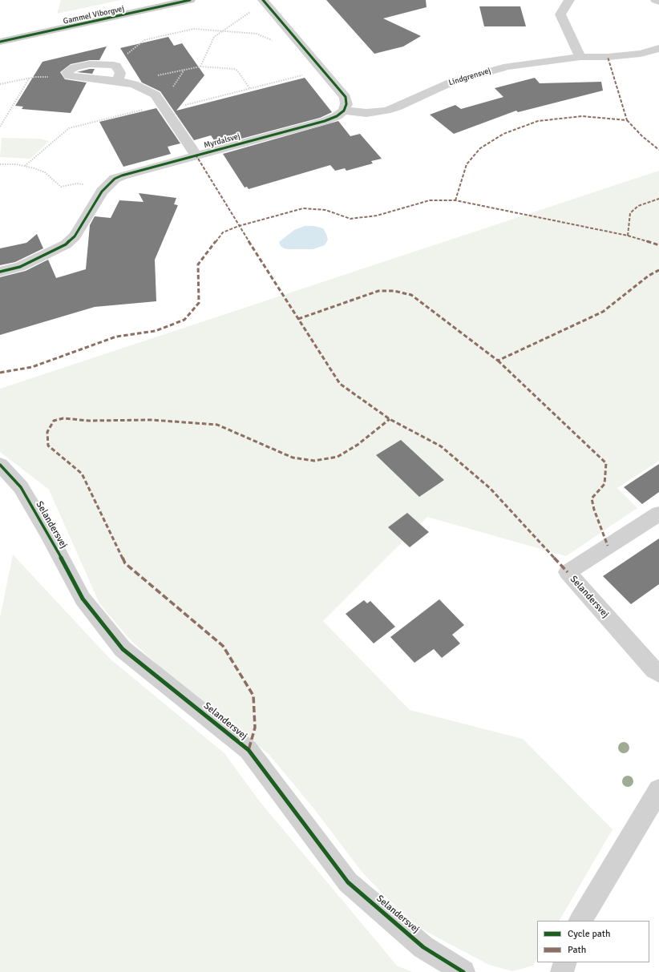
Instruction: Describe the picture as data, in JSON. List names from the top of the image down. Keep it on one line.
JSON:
{"streets":{"main road":["Gammel Viborgvej"],"street":["Lindgrensvej","Myrdalsvej","Selandersvej"]},"crossings":[["Lindgrensvej","Myrdalsvej"]],"legend":["Cycle path","Path"]}
